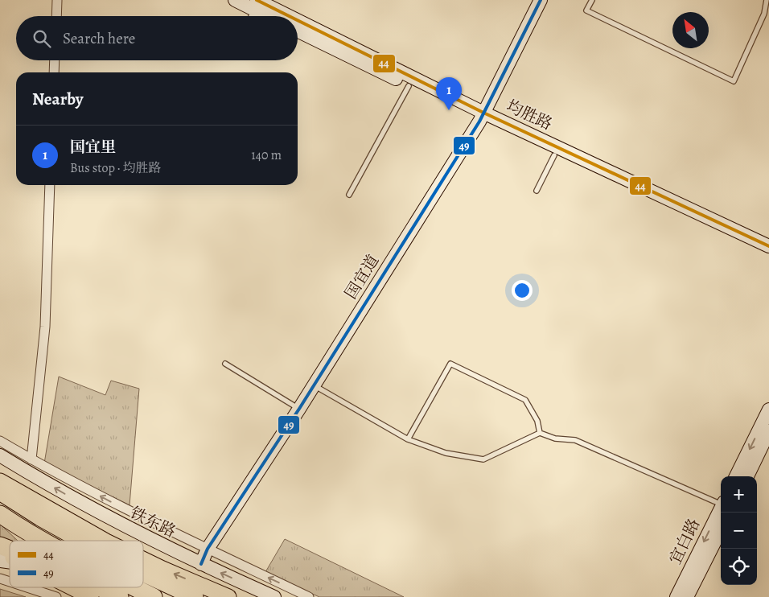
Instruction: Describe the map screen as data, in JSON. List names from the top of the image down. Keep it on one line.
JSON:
{"streets":{"street":["均胜路","国宜道","铁东路","宜白路"]},"crossings":[["均胜路","国宜道"],["国宜道","铁东路"]],"one_way":["铁东路"],"lines":["transit line 44","transit line 49"],"legend":["44","49"],"north":"top left","page":{"search":"Search here","heading":"Nearby","pins":"1","list":[{"mark":"1","name":"国宜里","note":"Bus stop · 均胜路","value":"140 m"}],"map_buttons":["+","−"]}}
